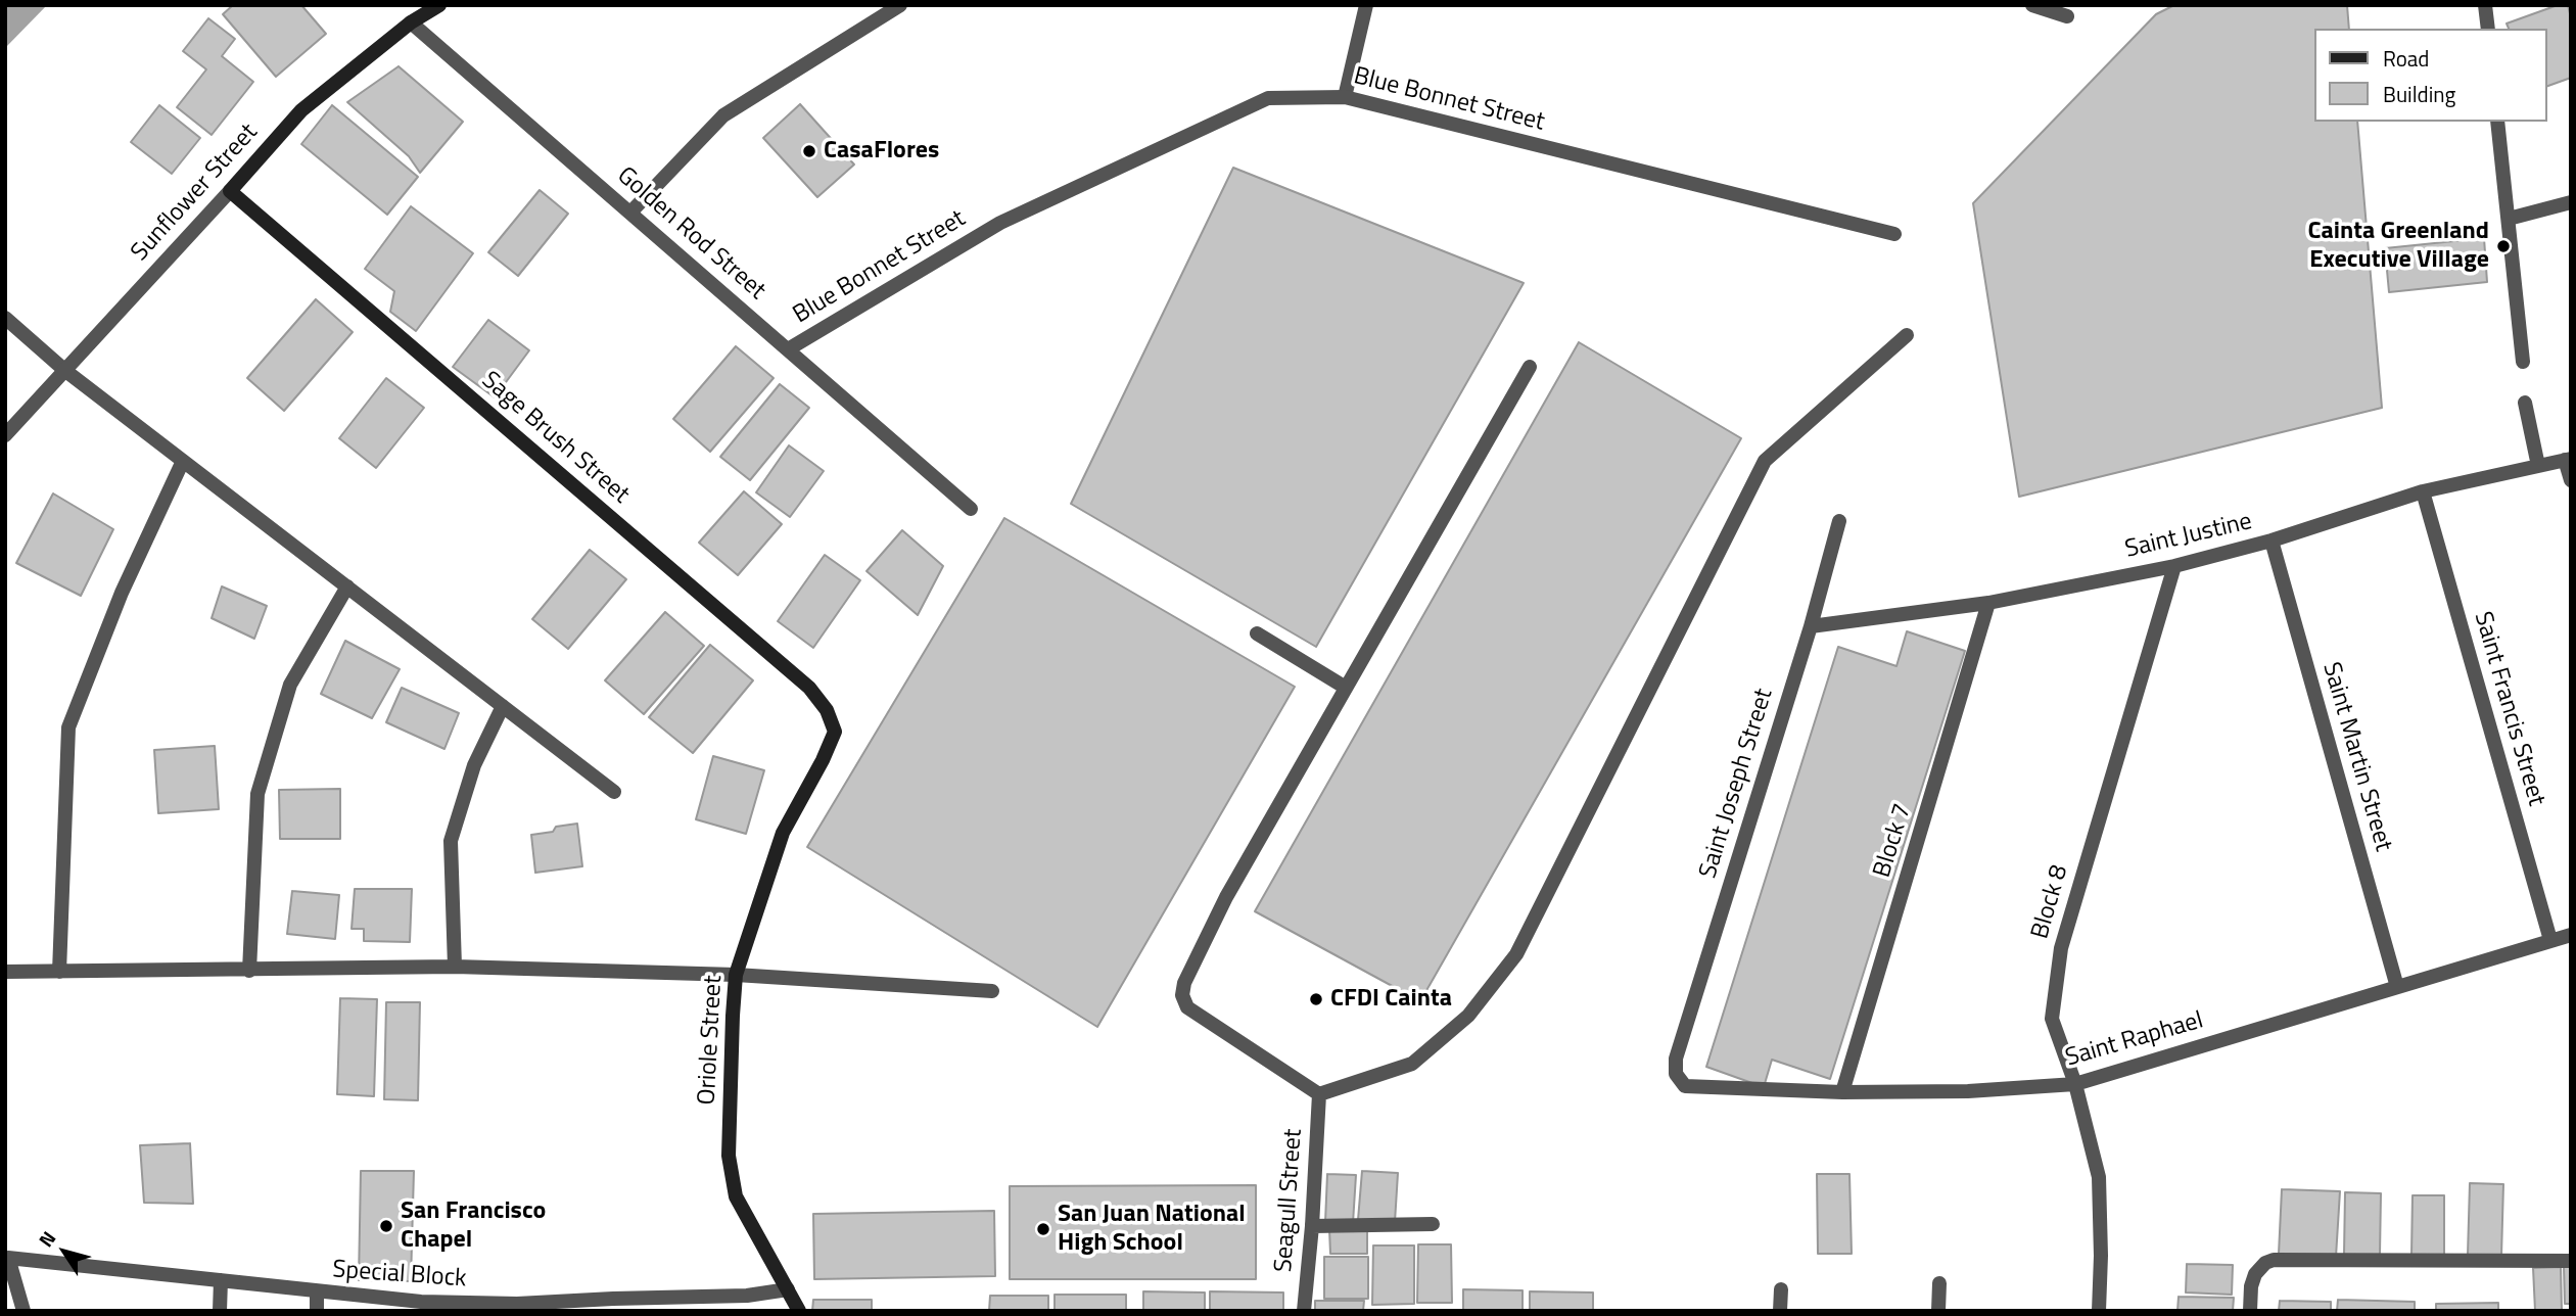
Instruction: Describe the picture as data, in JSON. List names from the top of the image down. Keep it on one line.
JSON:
{"streets":{"street":["Blue Bonnet Street","Sunflower Street","Golden Rod Street","Sage Brush Street","Saint Justine","Saint Francis Street","Saint Martin Street","Saint Joseph Street","Block 7","Block 8","Oriole Street","Saint Raphael","Seagull Street","Special Block"]},"crossings":[["Blue Bonnet Street","Golden Rod Street"],["Sunflower Street","Golden Rod Street"],["Sunflower Street","Sage Brush Street"],["Sage Brush Street","Oriole Street"],["Saint Justine","Saint Francis Street"],["Saint Justine","Saint Martin Street"],["Saint Justine","Saint Joseph Street"],["Saint Justine","Block 7"],["Saint Justine","Block 8"],["Saint Francis Street","Saint Raphael"],["Saint Martin Street","Saint Raphael"],["Saint Joseph Street","Saint Raphael"],["Block 7","Saint Raphael"],["Block 8","Saint Raphael"],["Oriole Street","Special Block"]],"places":["CasaFlores","Cainta Greenland Executive Village","CFDI Cainta","San Francisco Chapel","San Juan National High School"],"legend":["Road","Building"],"north":"top left"}
